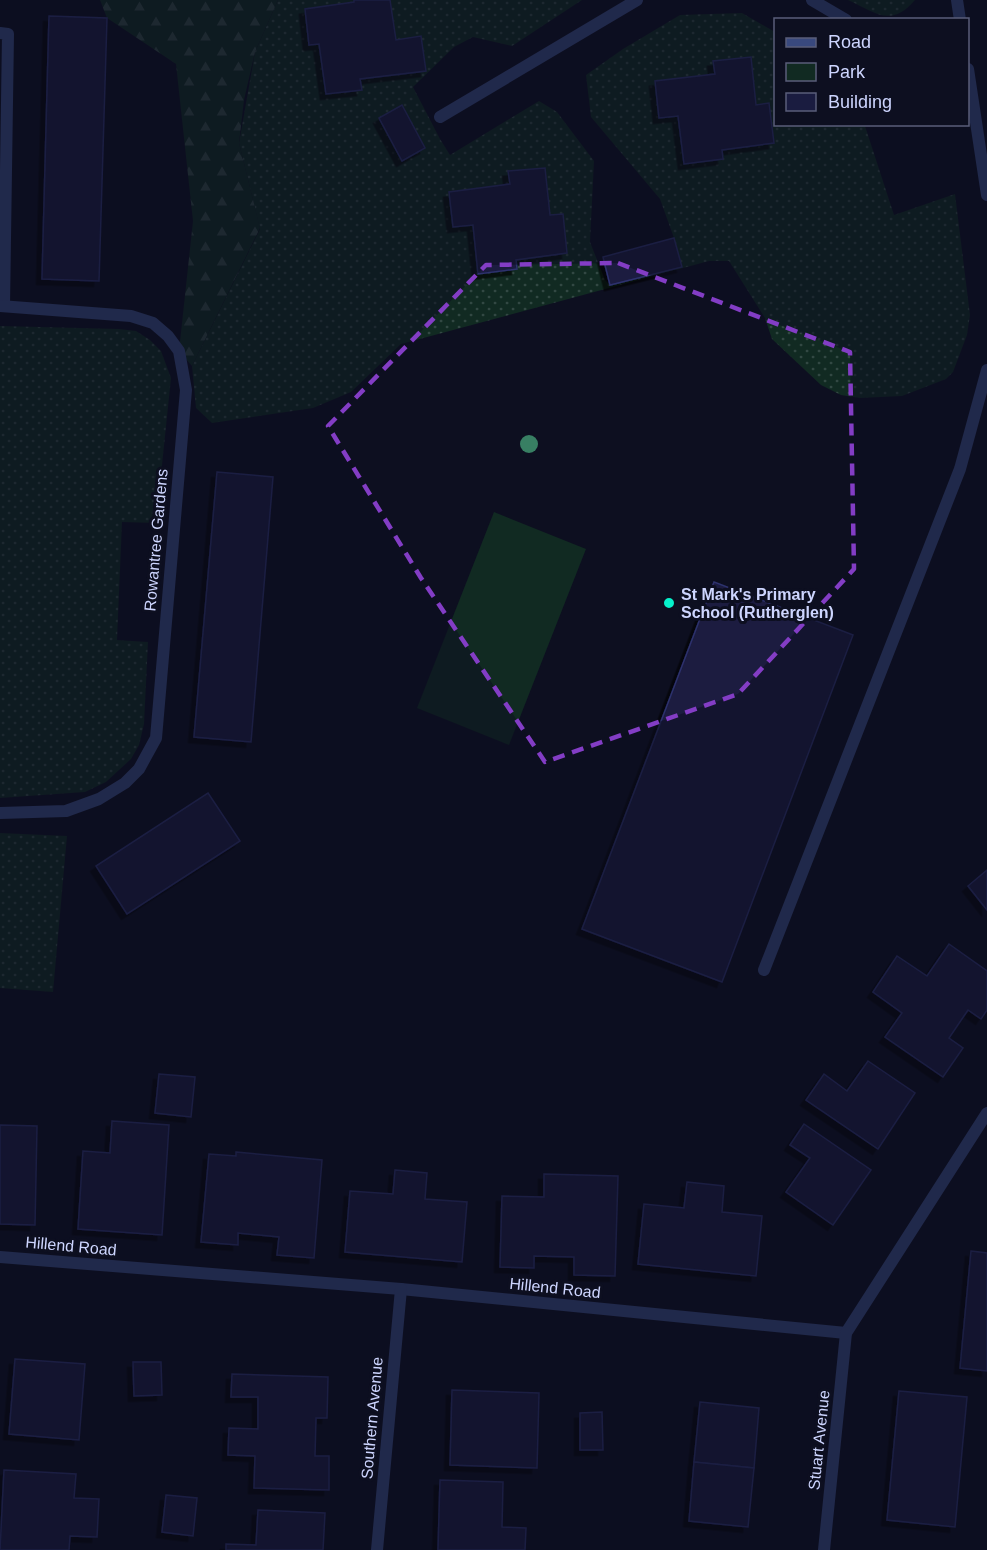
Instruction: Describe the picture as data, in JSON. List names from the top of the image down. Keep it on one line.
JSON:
{"streets":{"street":["Rowantree Gardens","Hillend Road","Southern Avenue","Stuart Avenue"]},"crossings":[["Hillend Road","Southern Avenue"],["Hillend Road","Stuart Avenue"]],"places":["St Mark's Primary School (Rutherglen)"],"legend":["Road","Park","Building"]}
